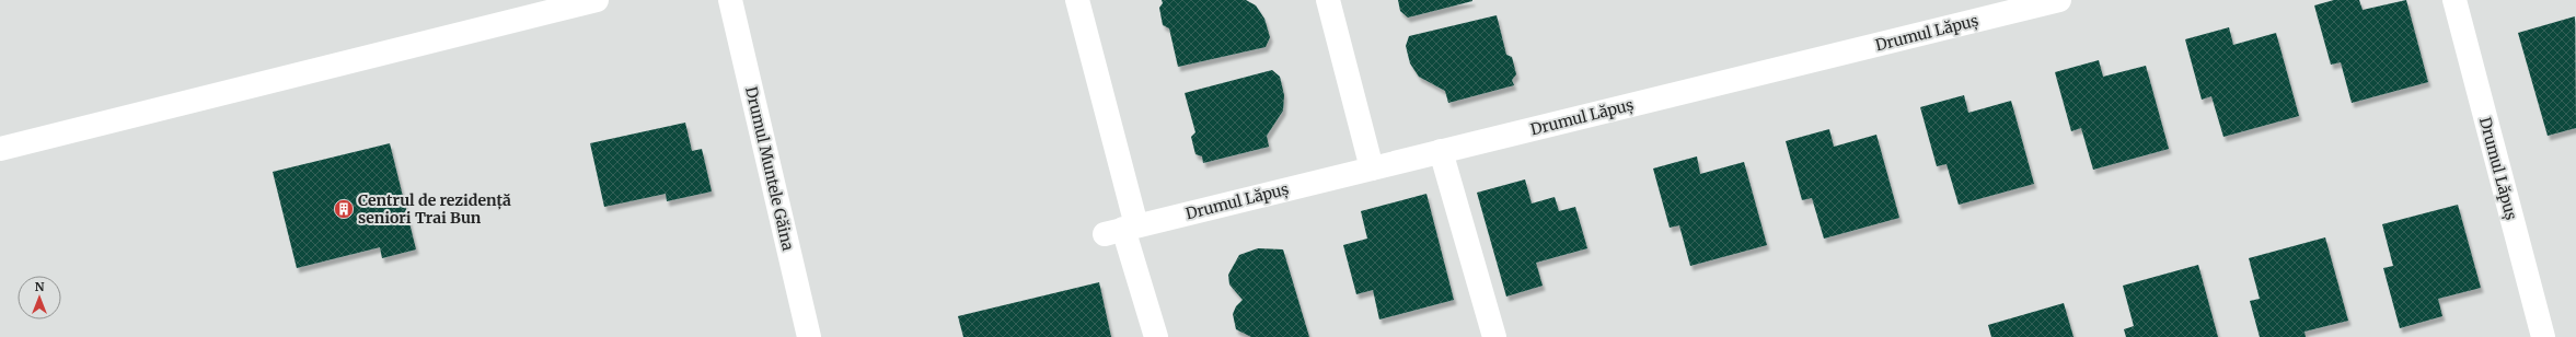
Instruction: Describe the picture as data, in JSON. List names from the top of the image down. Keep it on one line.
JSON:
{"streets":{"street":["Drumul Lăpuș","Drumul Muntele Găina"]},"places":{"building":["Centrul de rezidență seniori Trai Bun"]},"north":"top"}
